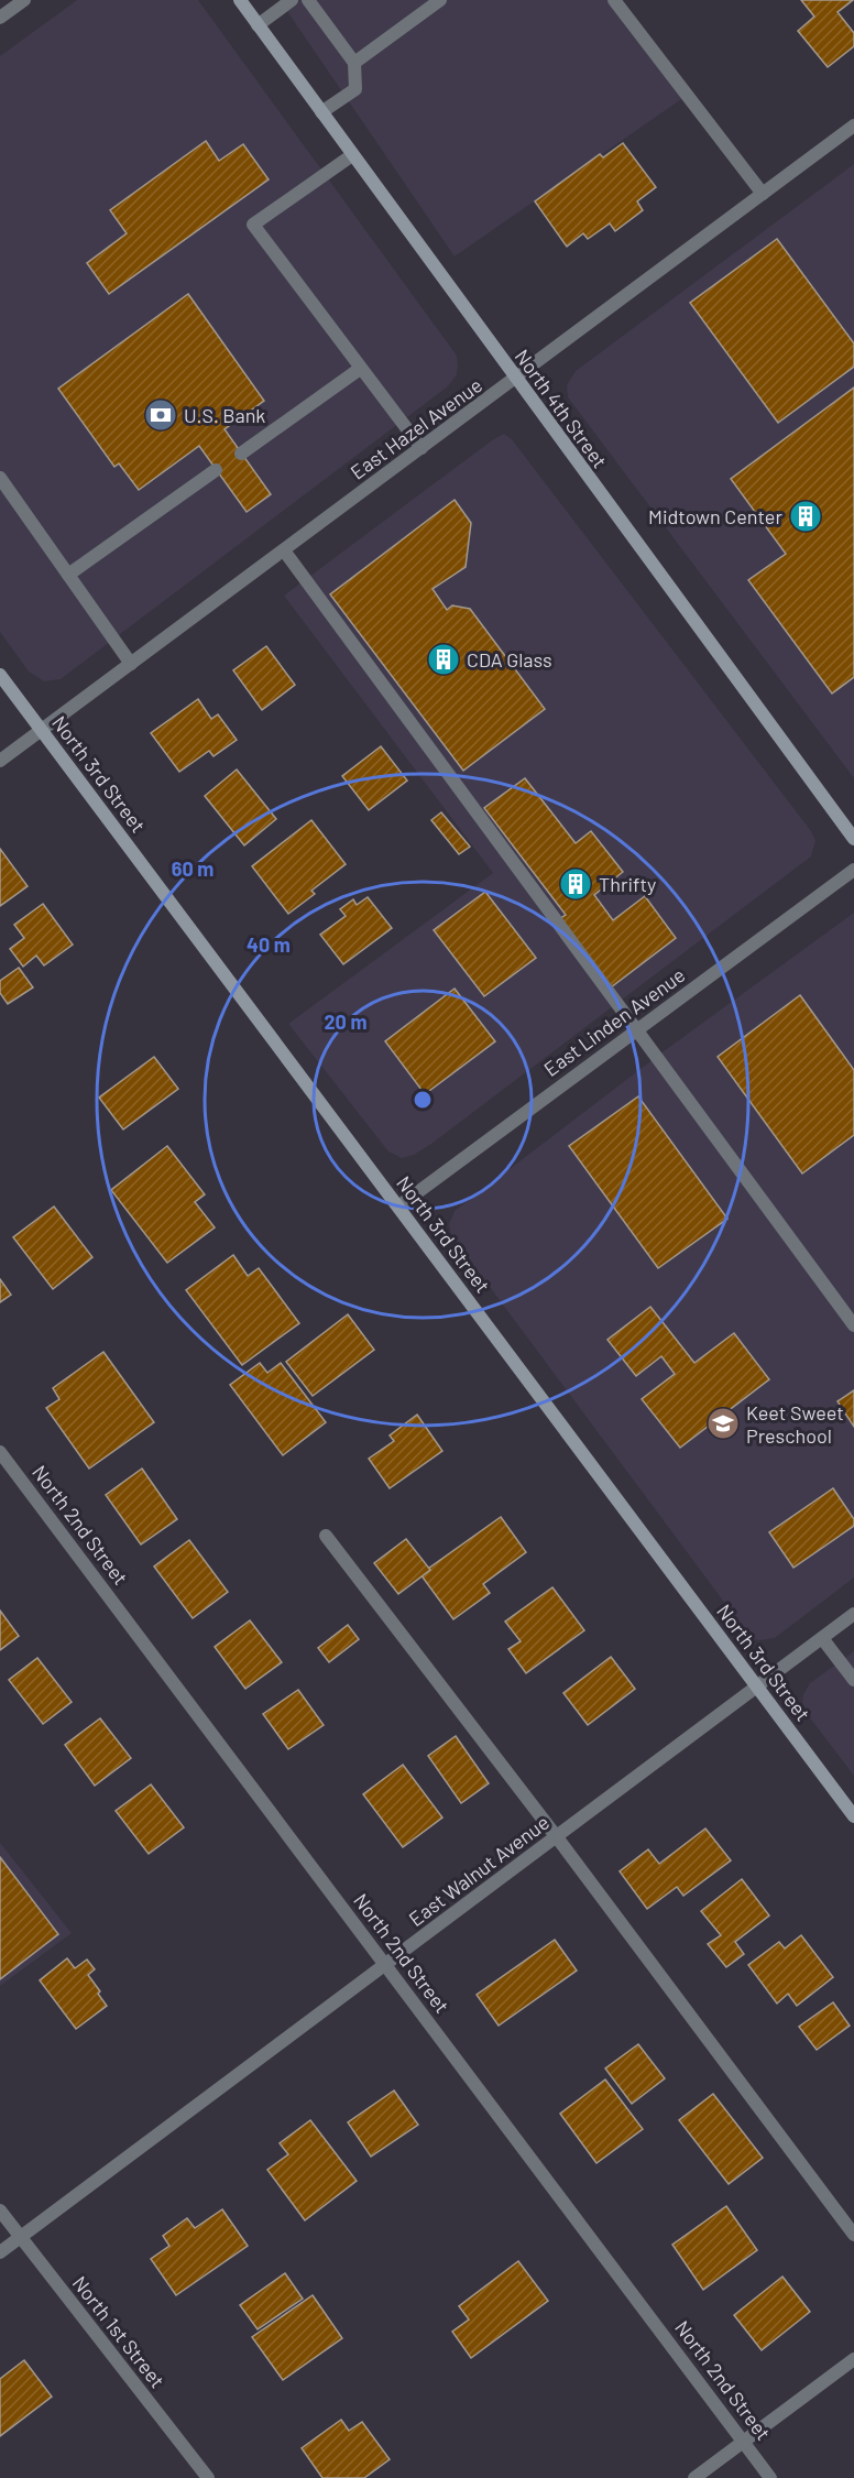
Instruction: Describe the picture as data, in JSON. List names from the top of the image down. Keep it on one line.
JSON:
{"streets":{"main road":["North 4th Street","North 3rd Street"],"street":["East Hazel Avenue","East Linden Avenue","North 2nd Street","East Walnut Avenue","North 1st Street"]},"crossings":[["North 4th Street","East Hazel Avenue"],["East Hazel Avenue","North 3rd Street"],["North 3rd Street","East Linden Avenue"],["North 3rd Street","East Walnut Avenue"],["North 2nd Street","East Walnut Avenue"],["East Walnut Avenue","North 1st Street"]],"places":{"bank":["U.S. Bank"],"building":["Midtown Center","CDA Glass","Thrifty"],"school or university":["Keet Sweet Preschool"]},"rings":["60 m","40 m","20 m"]}
